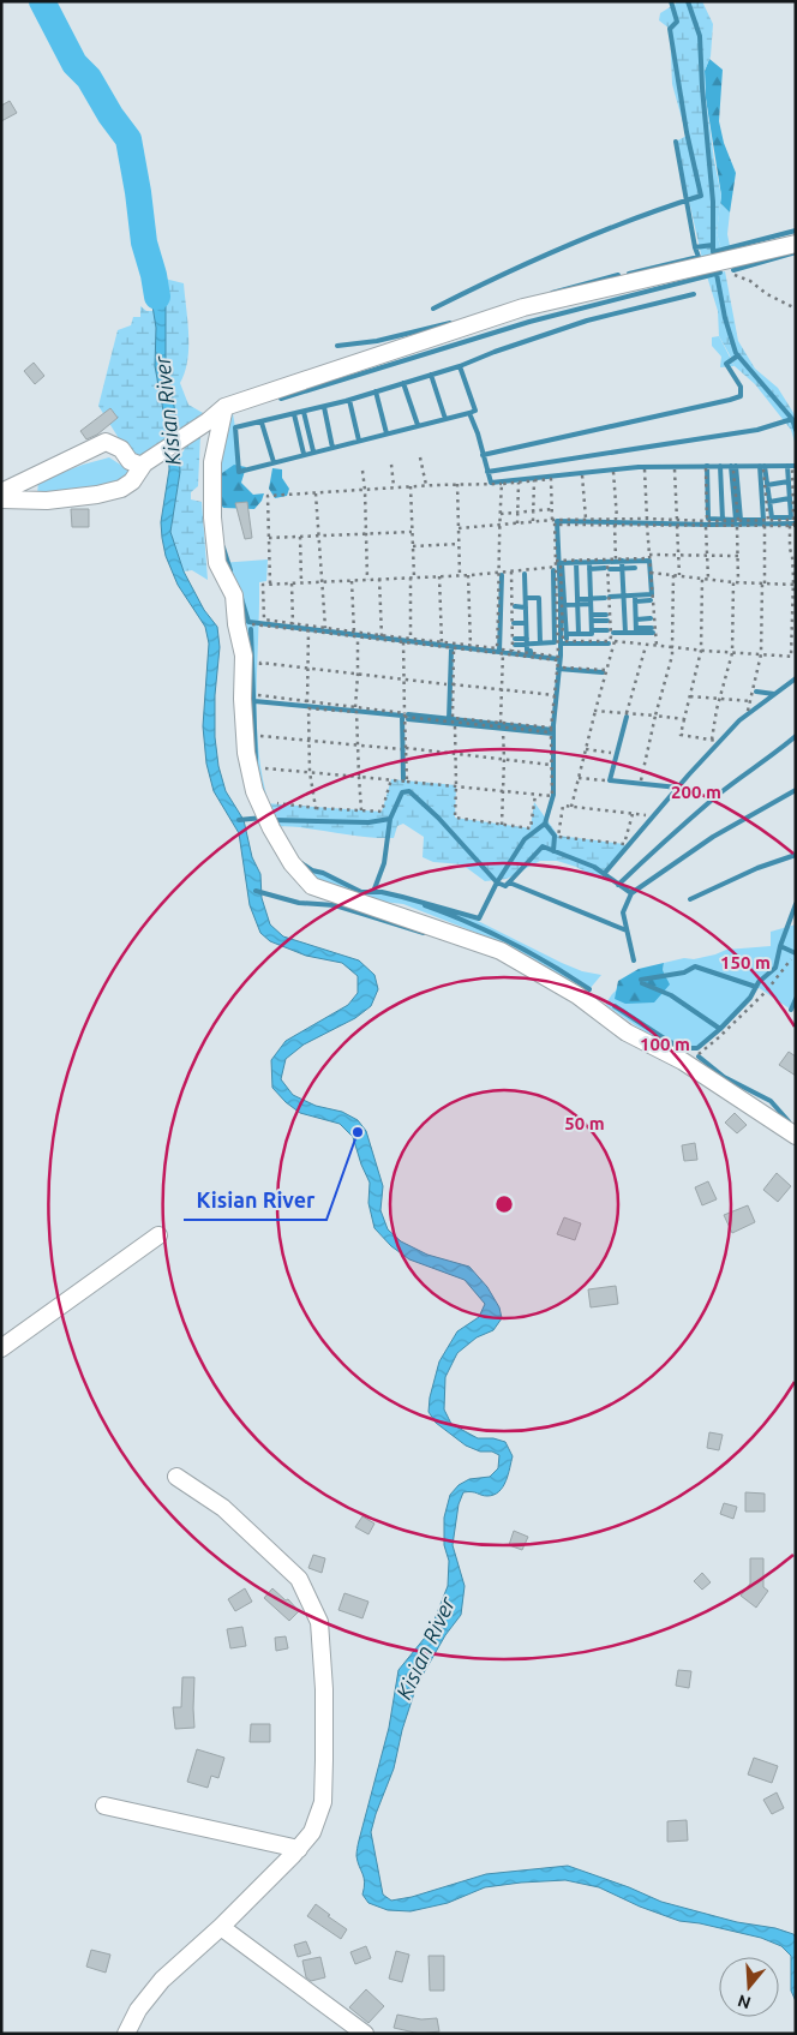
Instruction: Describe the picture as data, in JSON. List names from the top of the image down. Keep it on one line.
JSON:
{"water":["Kisian River"],"places":["Kisian River"],"north":"bottom","rings":["200 m","150 m","100 m","50 m"]}
